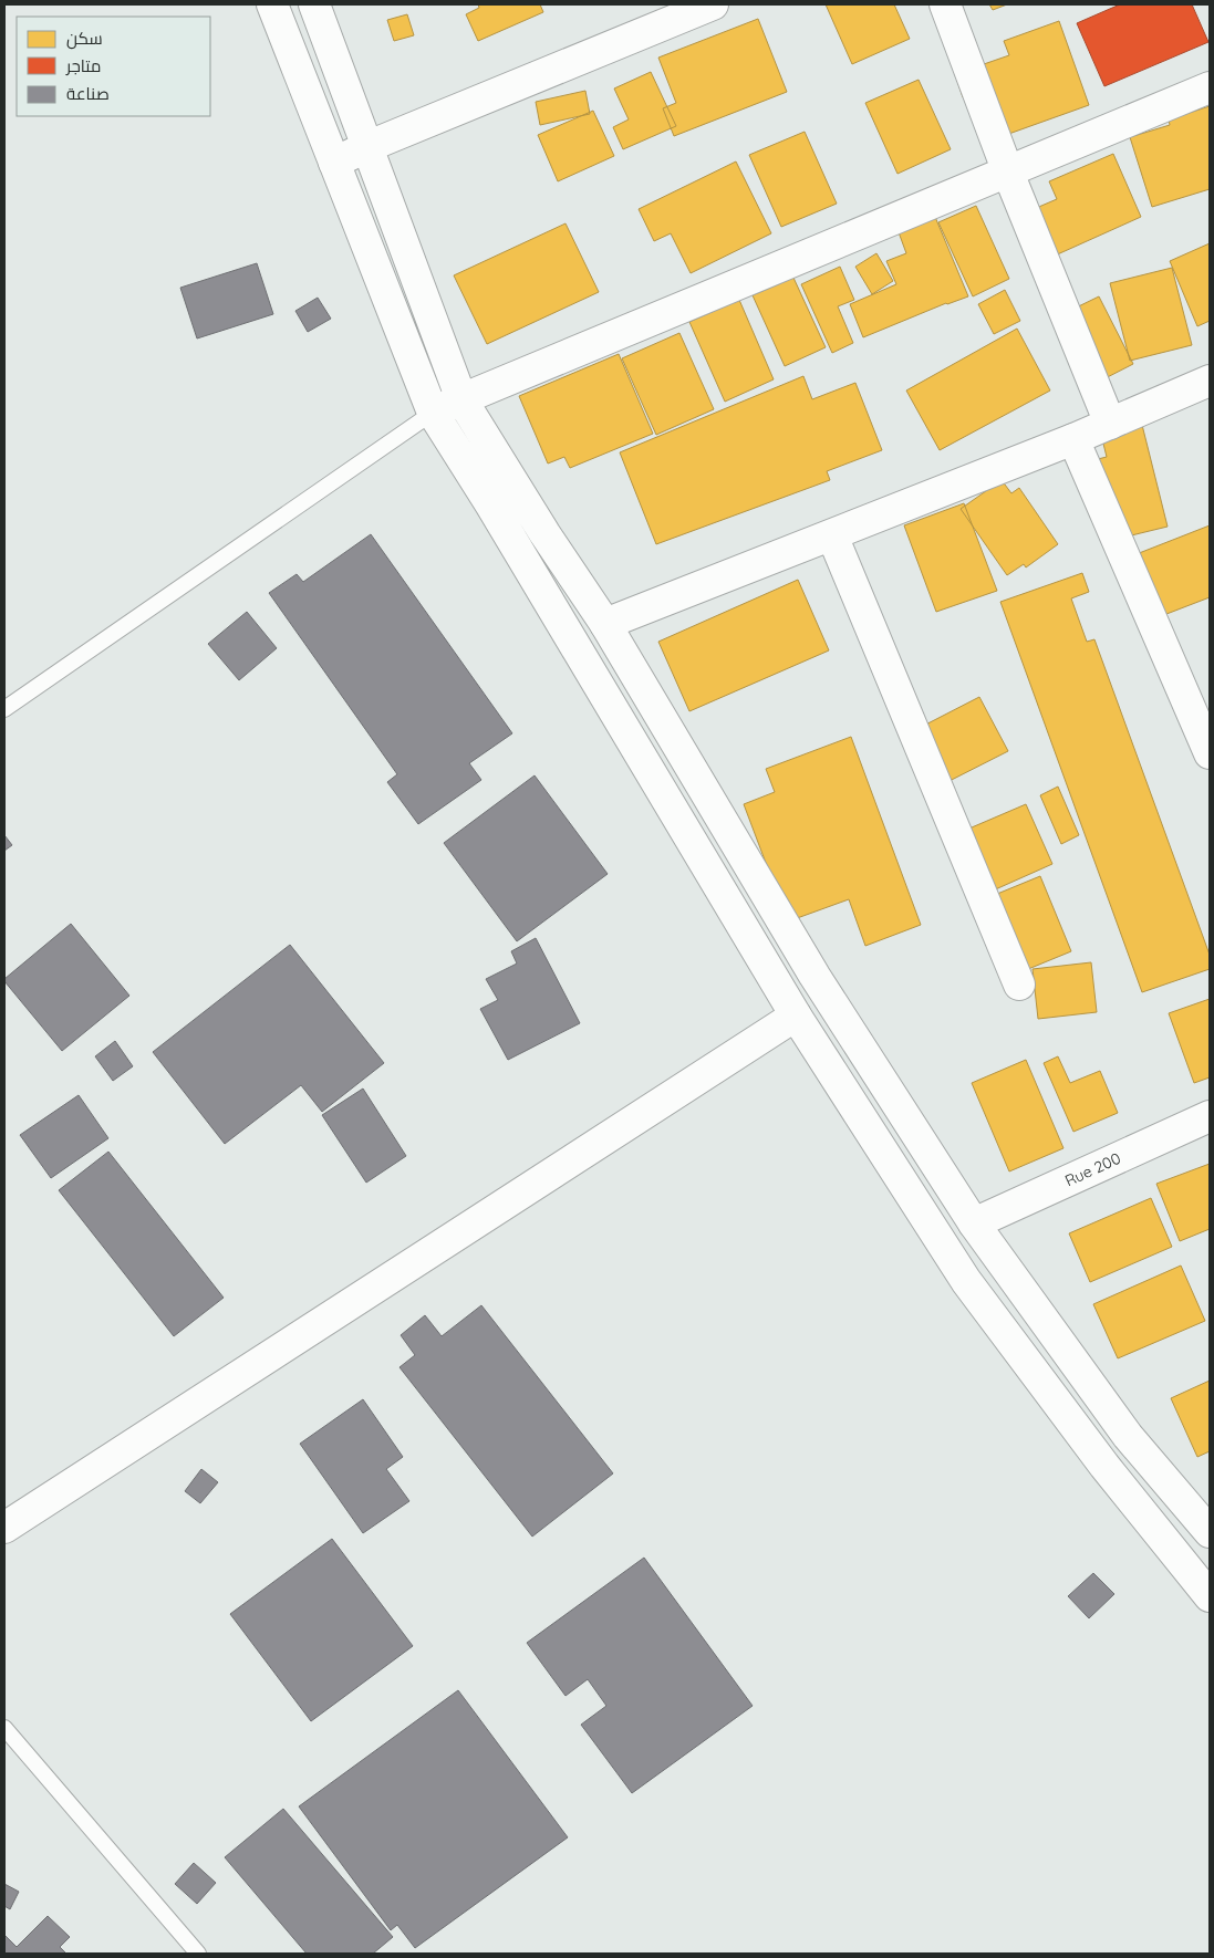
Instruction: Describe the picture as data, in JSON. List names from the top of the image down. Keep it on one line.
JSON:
{"streets":{"street":["Rue 200"]},"legend":["سكن","متاجر","صناعة"]}
